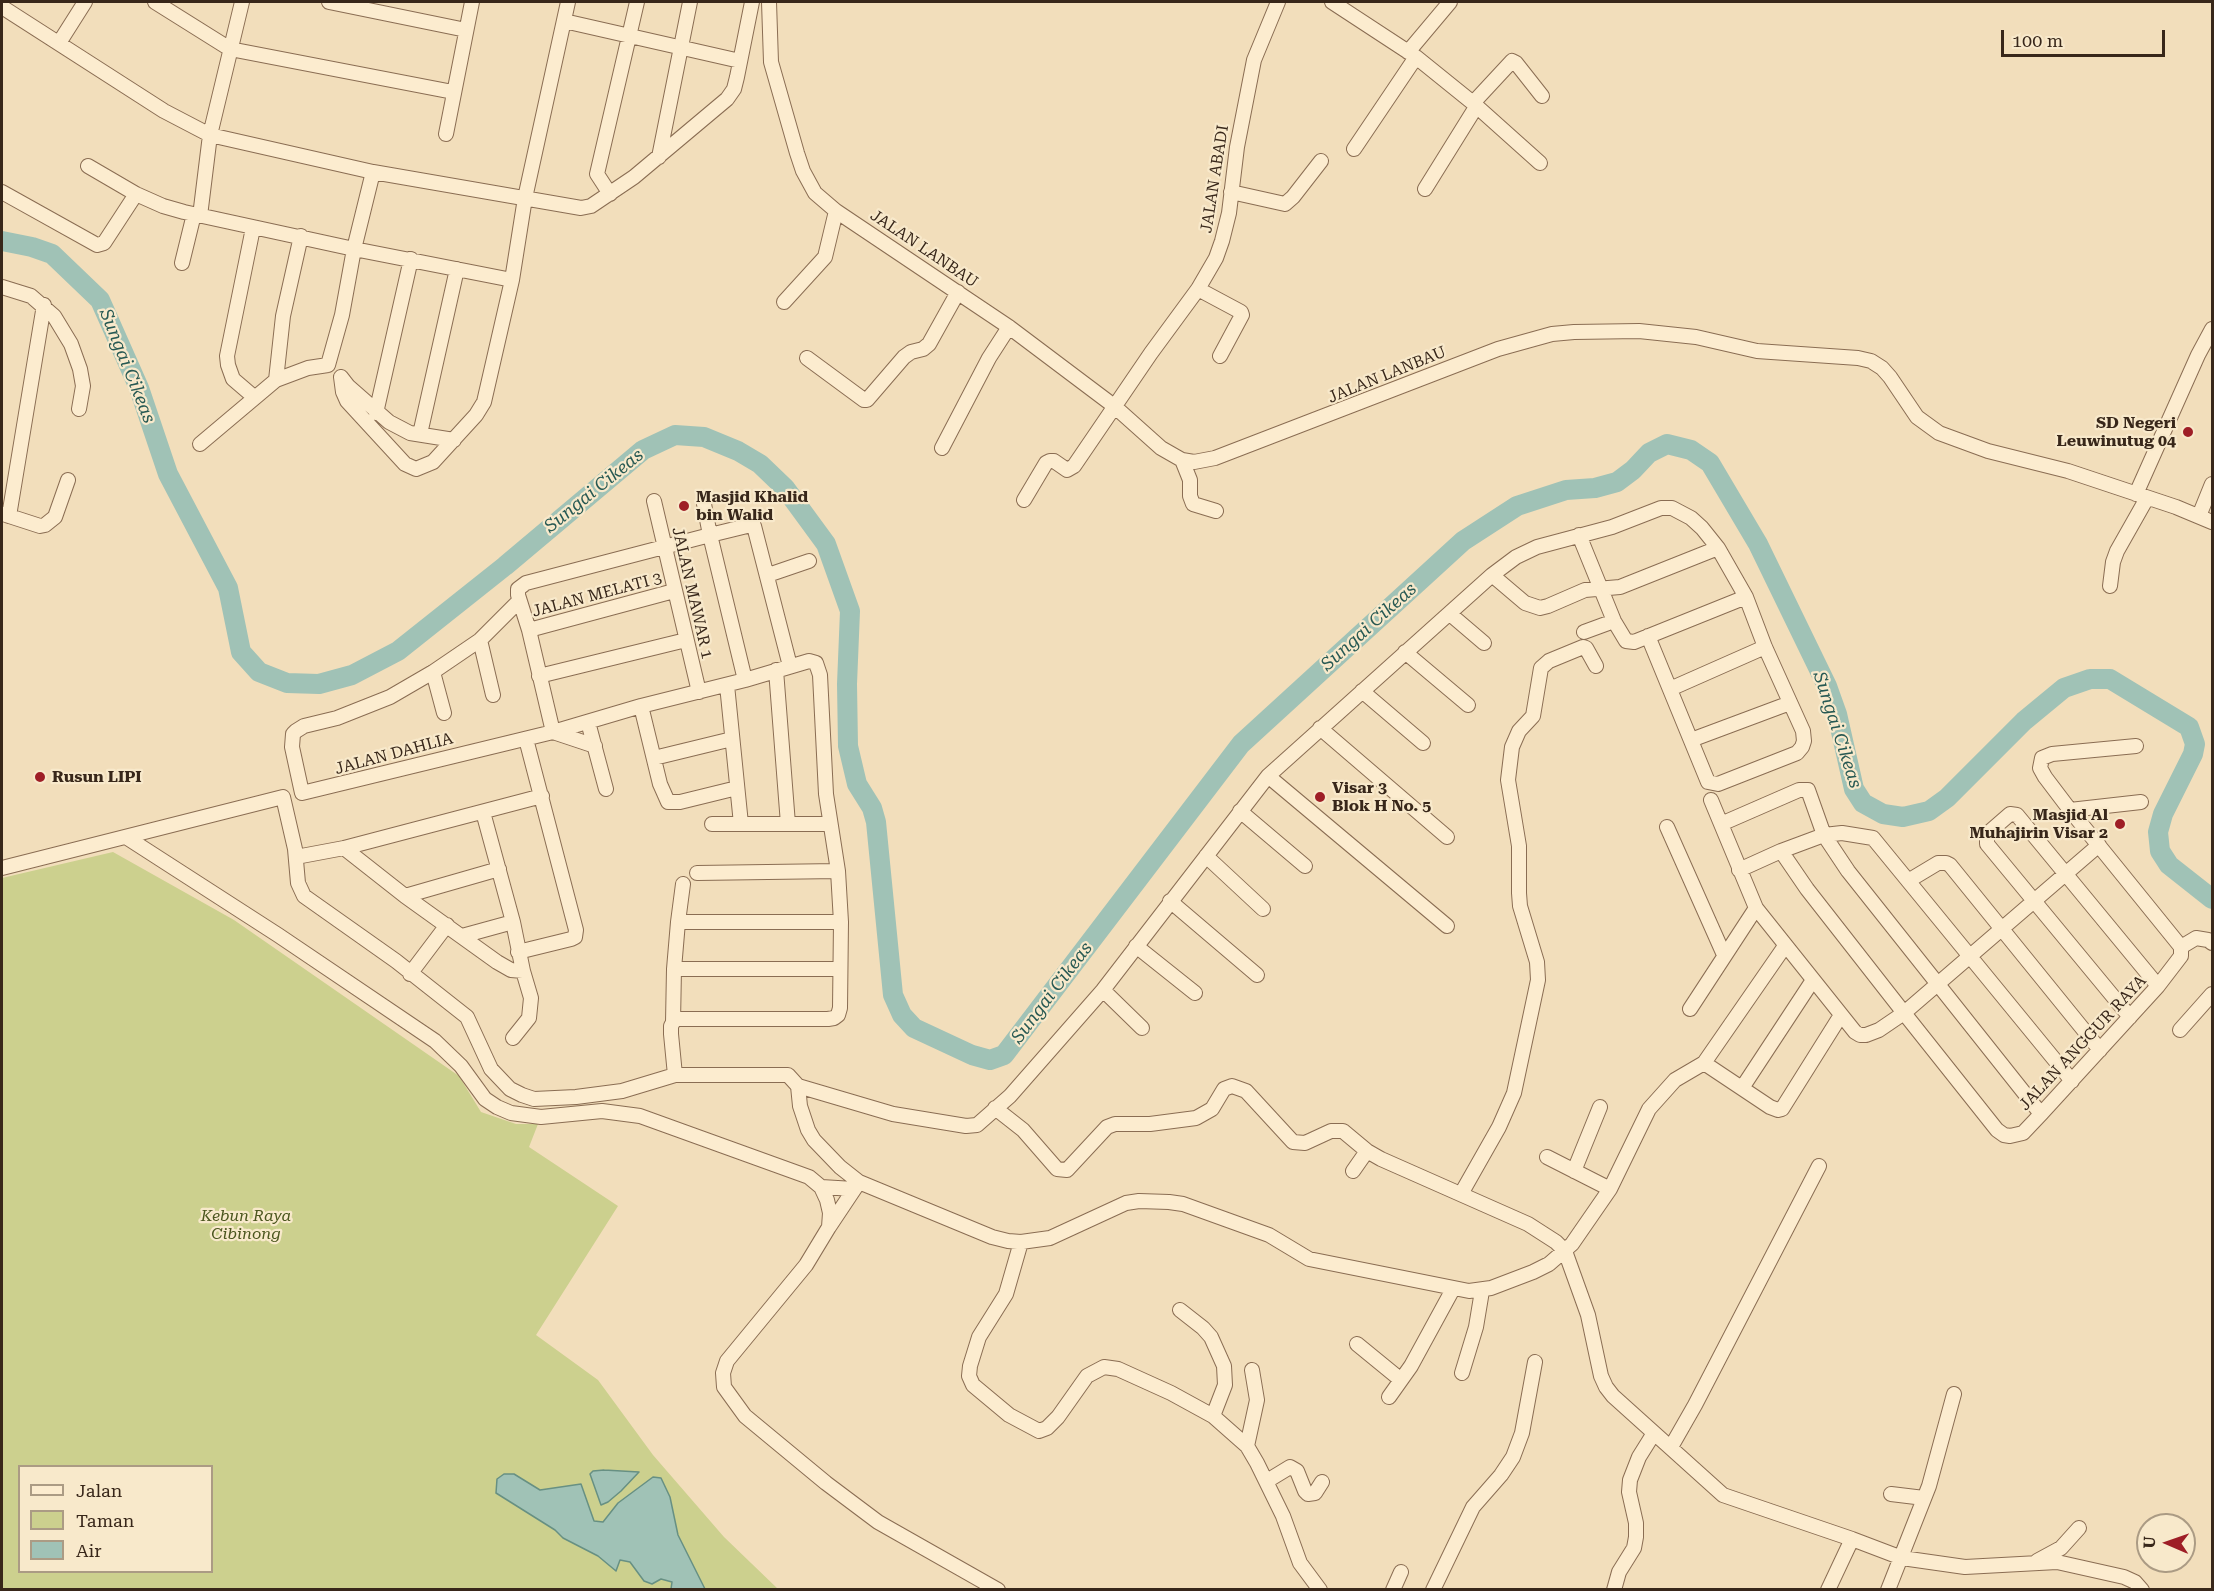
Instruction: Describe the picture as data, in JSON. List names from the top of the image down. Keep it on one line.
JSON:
{"streets":{"street":["JALAN ABADI","JALAN LANBAU","JALAN MAWAR 1","JALAN MELATI 3","JALAN DAHLIA","JALAN ANGGUR RAYA"]},"crossings":[["JALAN ABADI","JALAN LANBAU"],["JALAN MAWAR 1","JALAN MELATI 3"],["JALAN MAWAR 1","JALAN DAHLIA"]],"water":["Sungai Cikeas"],"parks":["Kebun Raya Cibinong"],"places":["SD Negeri Leuwinutug 04","Masjid Khalid bin Walid","Rusun LIPI","Visar 3 Blok H No. 5","Masjid Al Muhajirin Visar 2"],"legend":["Jalan","Taman","Air"],"scale_bar":"100 m","north":"left"}
